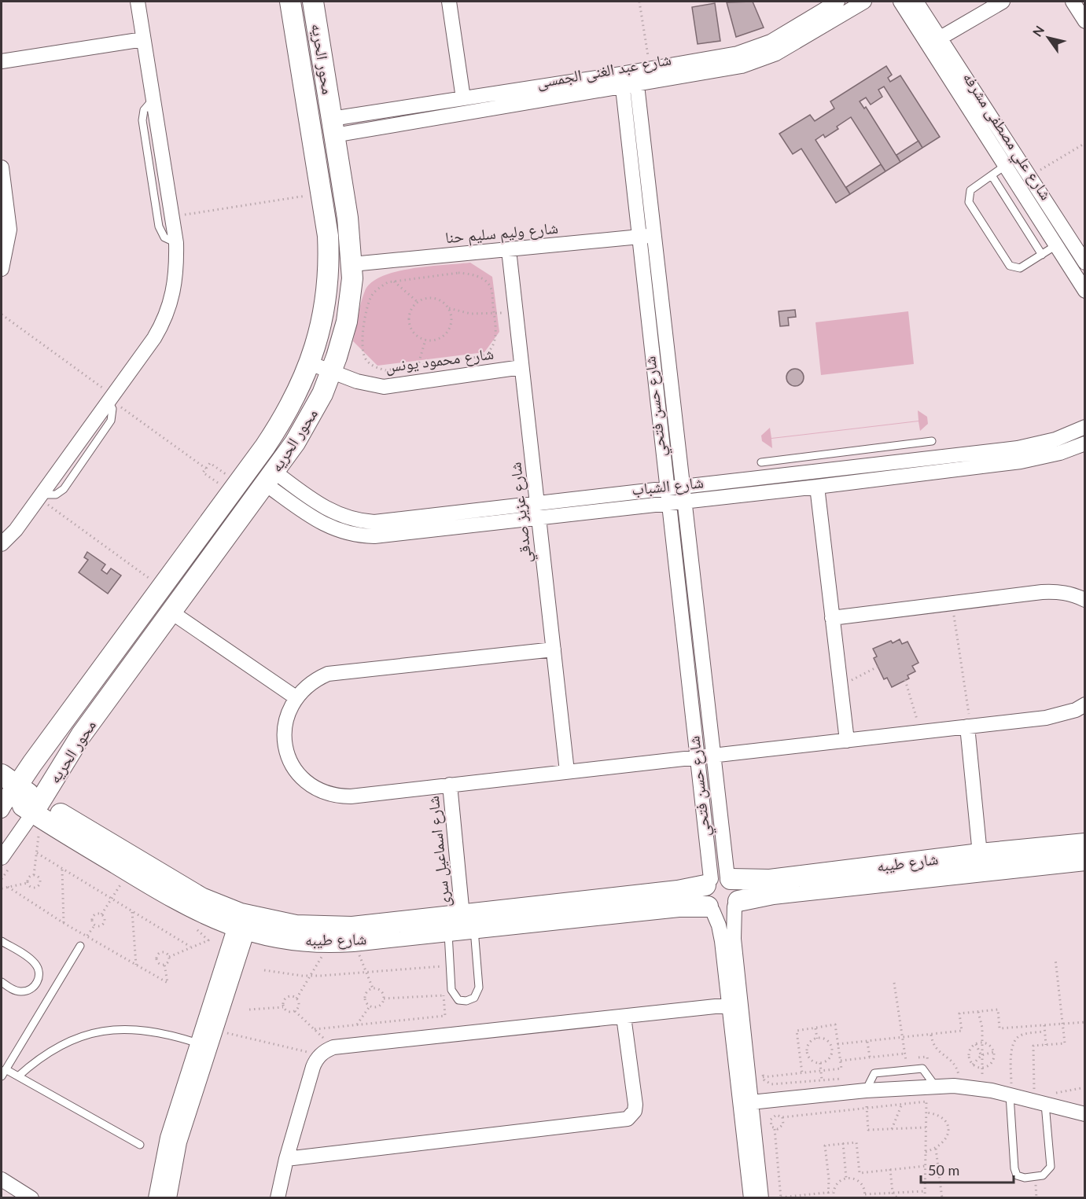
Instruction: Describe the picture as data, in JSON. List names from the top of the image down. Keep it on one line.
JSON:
{"streets":{"main road":["محور الحريه","شارع طيبه"],"street":["شارع عبد الغنى الجمسى","شارع علي مصطفى مشرفه","شارع وليم سليم حنا","شارع محمود يونس","شارع حسن فتحي","شارع الشباب","شارع عزيز صدقي","شارع اسماعيل سرى"]},"crossings":[["محور الحريه","شارع عبد الغنى الجمسى"],["محور الحريه","شارع وليم سليم حنا"],["محور الحريه","شارع محمود يونس"],["محور الحريه","شارع الشباب"],["محور الحريه","شارع طيبه"],["شارع عبد الغنى الجمسى","شارع حسن فتحي"],["شارع وليم سليم حنا","شارع حسن فتحي"],["شارع وليم سليم حنا","شارع عزيز صدقي"],["شارع محمود يونس","شارع عزيز صدقي"],["شارع حسن فتحي","شارع الشباب"],["شارع حسن فتحي","شارع طيبه"],["شارع الشباب","شارع عزيز صدقي"],["شارع اسماعيل سرى","شارع طيبه"]],"scale_bar":"50 m","north":"top left"}
